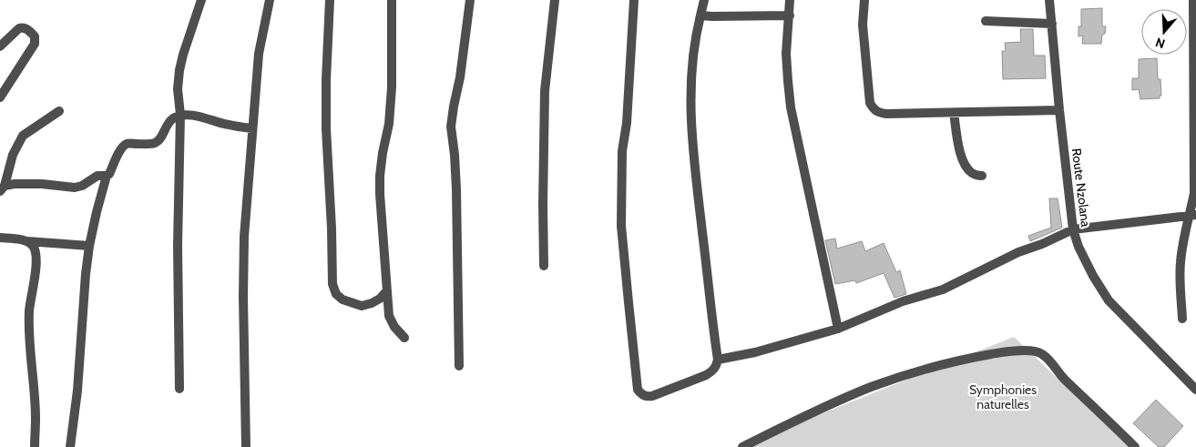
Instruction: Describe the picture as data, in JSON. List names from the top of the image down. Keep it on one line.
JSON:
{"streets":{"street":["Route Nzolana"]},"parks":["Symphonies naturelles"],"north":"bottom"}
